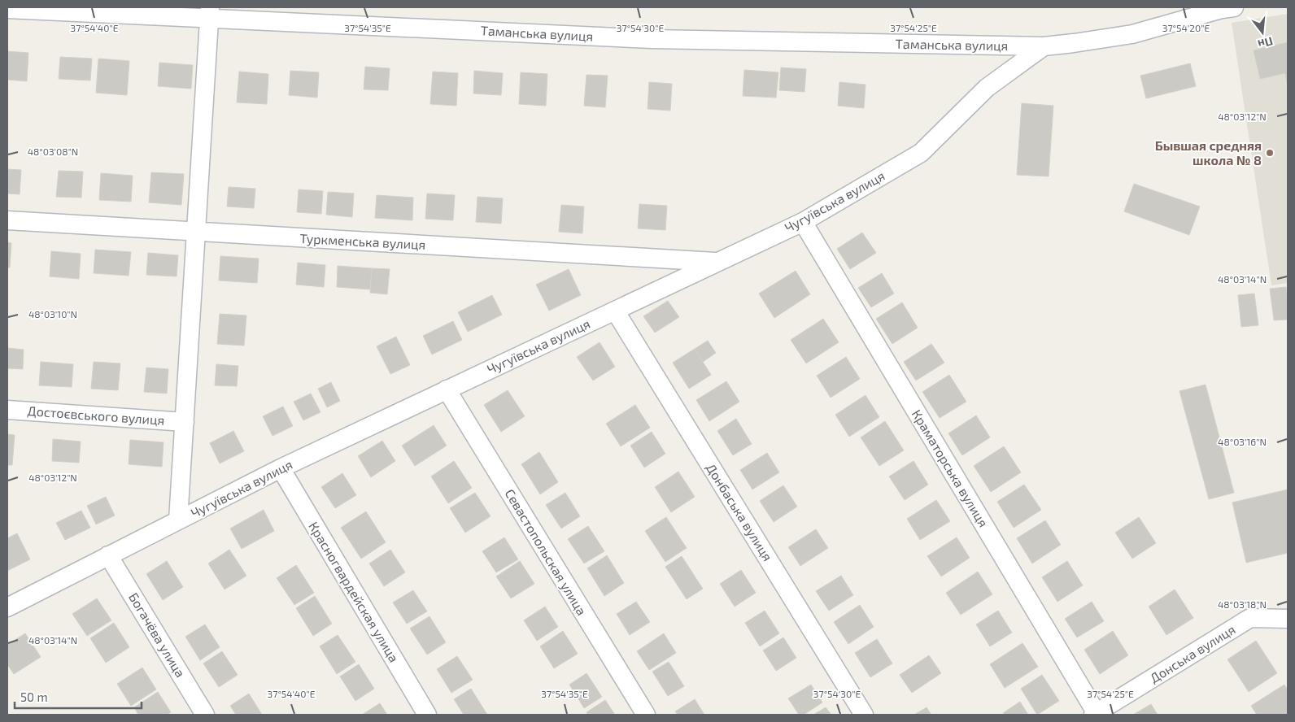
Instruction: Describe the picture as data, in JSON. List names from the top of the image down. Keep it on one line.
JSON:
{"streets":{"street":["Таманська вулиця","Чугуївська вулиця","Туркменська вулиця","Достоєвського вулиця","Краматорська вулиця","Донбаська вулиця","Севастопольская улица","Красногвардейская улица","Богачёва улица","Донська вулиця"]},"crossings":[["Таманська вулиця","Чугуївська вулиця"],["Чугуївська вулиця","Туркменська вулиця"],["Чугуївська вулиця","Краматорська вулиця"],["Чугуївська вулиця","Донбаська вулиця"],["Чугуївська вулиця","Севастопольская улица"],["Чугуївська вулиця","Красногвардейская улица"],["Чугуївська вулиця","Богачёва улица"],["Краматорська вулиця","Донська вулиця"]],"places":["Бывшая средняя школа № 8"],"scale_bar":"50 m","north":"bottom","coordinates":["37°54'40\"E","37°54'35\"E","37°54'30\"E","37°54'25\"E","37°54'20\"E","48°03'12\"N","48°03'08\"N","48°03'14\"N","48°03'10\"N","48°03'16\"N","48°03'18\"N"]}
